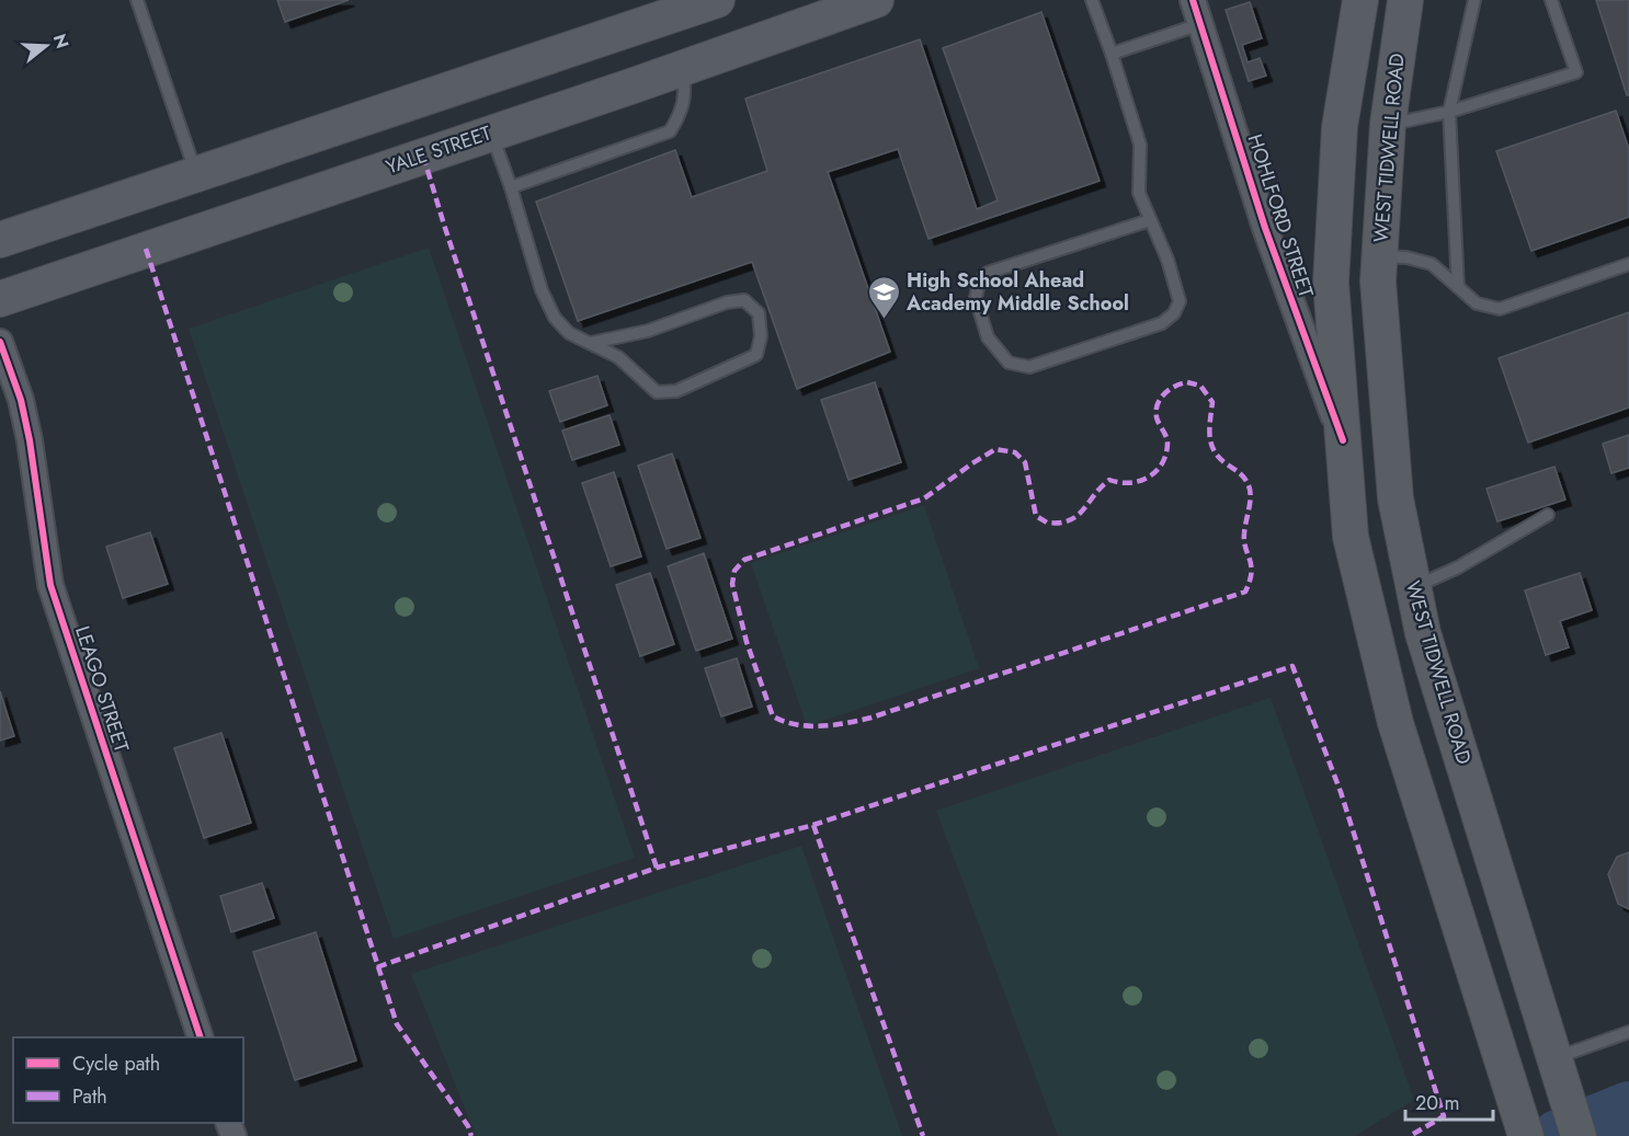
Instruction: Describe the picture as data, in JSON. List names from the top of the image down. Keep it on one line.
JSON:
{"streets":{"main road":["WEST TIDWELL ROAD","YALE STREET"],"street":["HOHLFORD STREET","LEAGO STREET"]},"places":{"school or university":["High School Ahead Academy Middle School"]},"legend":["Cycle path","Path"],"scale_bar":"20 m","north":"right"}
